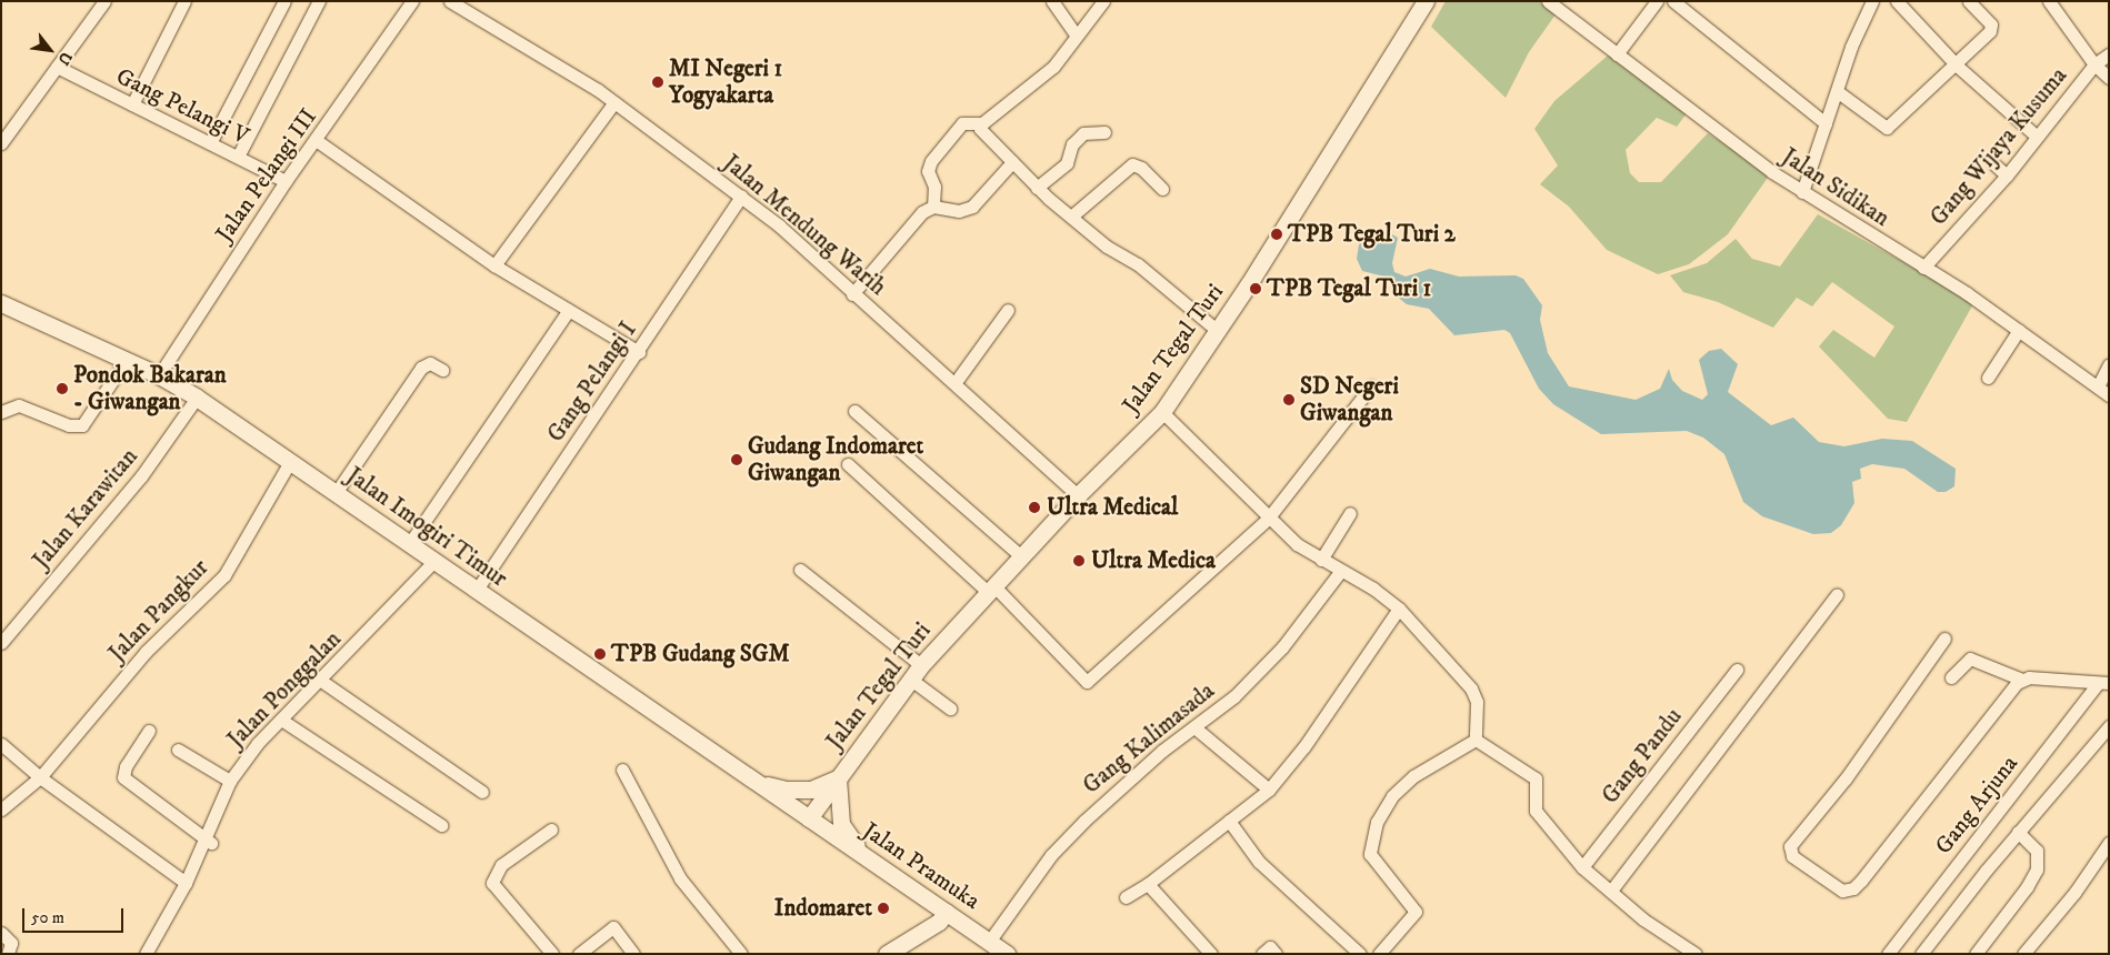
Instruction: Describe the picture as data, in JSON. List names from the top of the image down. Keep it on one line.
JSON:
{"streets":{"main road":["Jalan Tegal Turi","Jalan Imogiri Timur","Jalan Pramuka"],"street":["Gang Pelangi V","Gang Wijaya Kusuma","Jalan Pelangi III","Jalan Sidikan","Jalan Mendung Warih","Gang Pelangi I","Jalan Karawitan","Jalan Pangkur","Jalan Ponggalan","Gang Kalimasada","Gang Pandu","Gang Arjuna"]},"crossings":[["Gang Pelangi V","Jalan Pelangi III"],["Gang Wijaya Kusuma","Jalan Sidikan"],["Jalan Pelangi III","Jalan Imogiri Timur"],["Jalan Mendung Warih","Jalan Tegal Turi"],["Jalan Mendung Warih","Gang Pelangi I"],["Jalan Tegal Turi","Jalan Imogiri Timur"],["Jalan Tegal Turi","Jalan Pramuka"],["Gang Pelangi I","Jalan Imogiri Timur"],["Jalan Karawitan","Jalan Imogiri Timur"],["Jalan Imogiri Timur","Jalan Pangkur"],["Jalan Imogiri Timur","Jalan Ponggalan"],["Jalan Imogiri Timur","Jalan Pramuka"],["Gang Kalimasada","Jalan Pramuka"]],"places":["MI Negeri 1 Yogyakarta","TPB Tegal Turi 2","TPB Tegal Turi 1","Pondok Bakaran - Giwangan","SD Negeri Giwangan","Gudang Indomaret Giwangan","Ultra Medical","Ultra Medica","TPB Gudang SGM","Indomaret"],"scale_bar":"50 m","north":"bottom right"}
